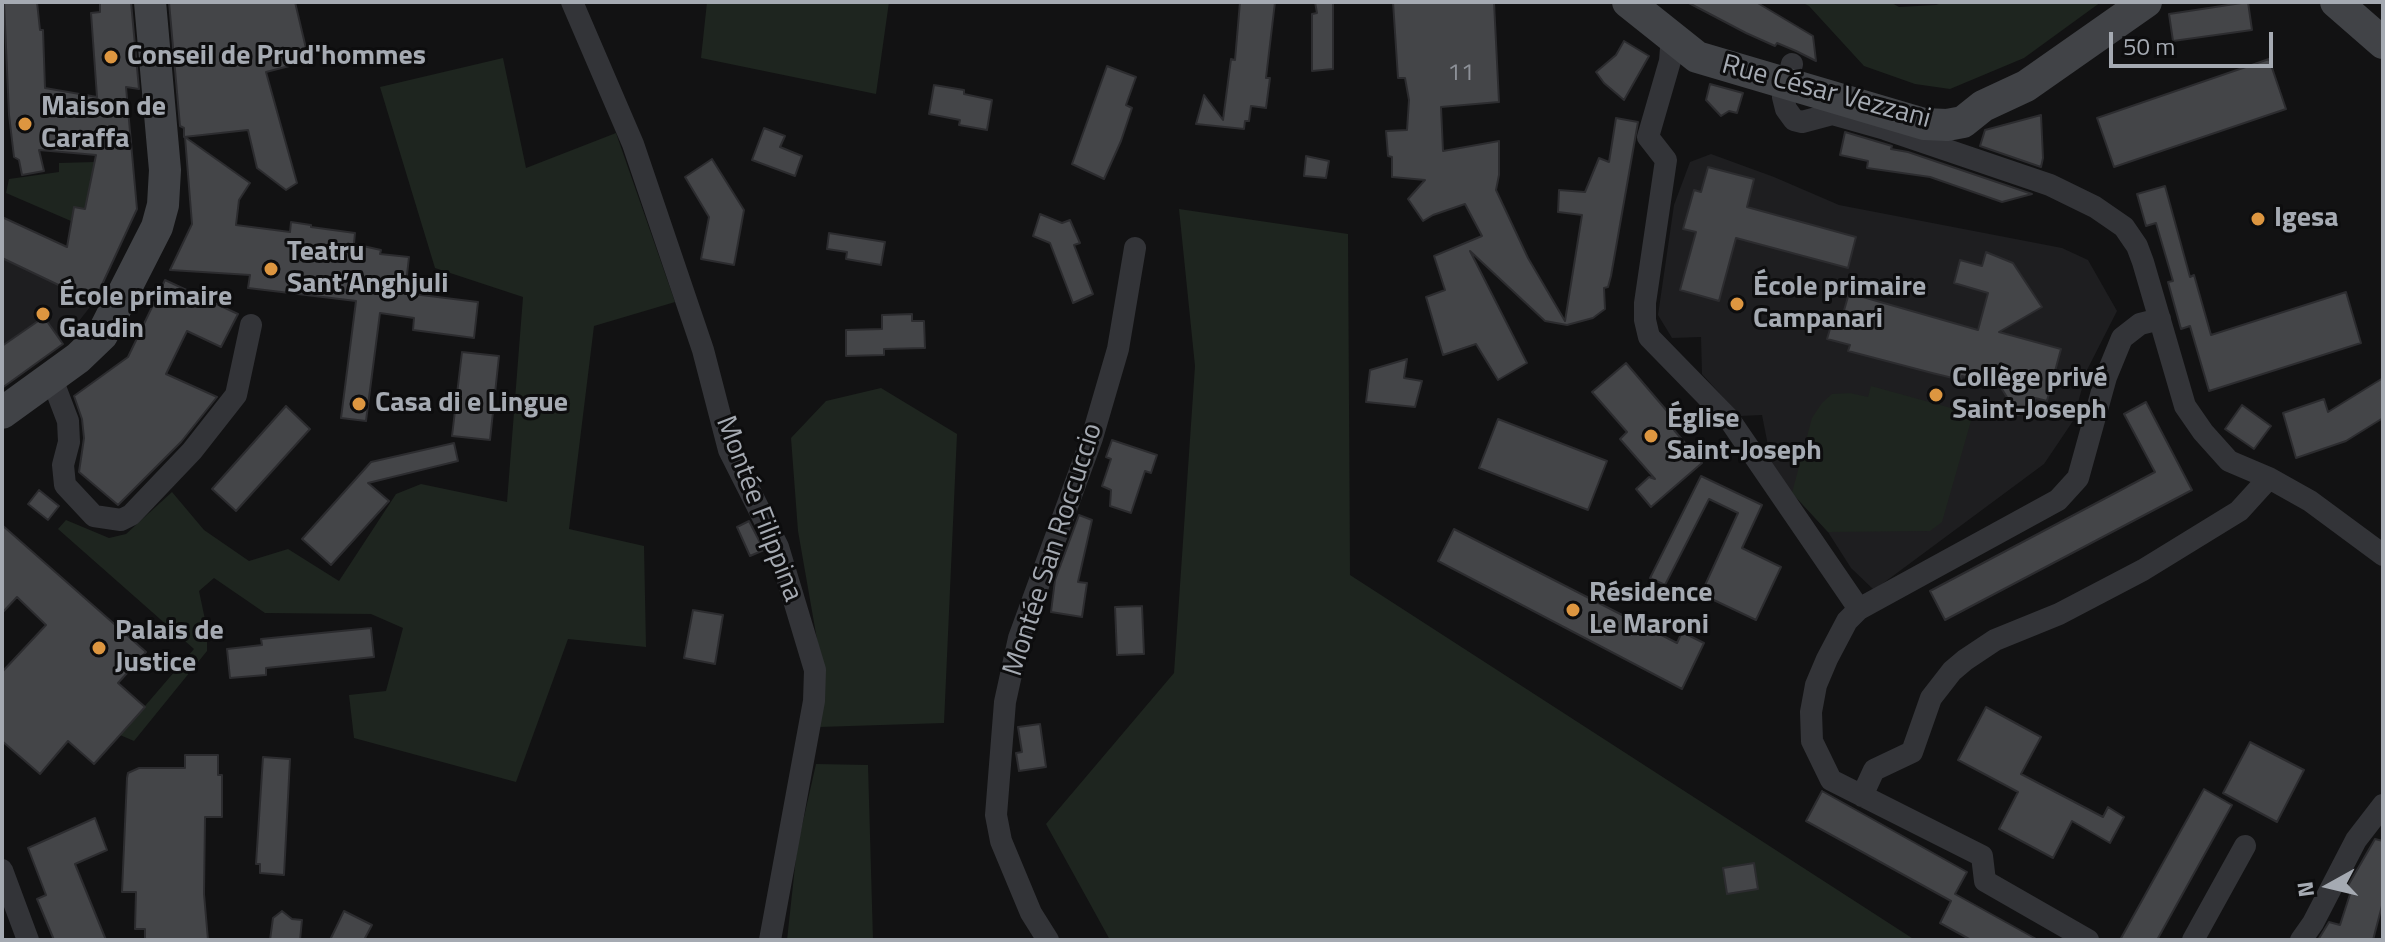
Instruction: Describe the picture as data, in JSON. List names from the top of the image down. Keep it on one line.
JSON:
{"streets":{"main road":["Rue César Vezzani"],"street":["Montée Filippina","Montée San Roccuccio"]},"places":["Conseil de Prud'hommes","Maison de Caraffa","Igesa","Teatru Sant’Anghjuli","École primaire Campanari","École primaire Gaudin","Collège privé Saint-Joseph","Casa di e Lingue","Église Saint-Joseph","Résidence Le Maroni","Palais de Justice"],"house_numbers":["11"],"scale_bar":"50 m","north":"left"}
